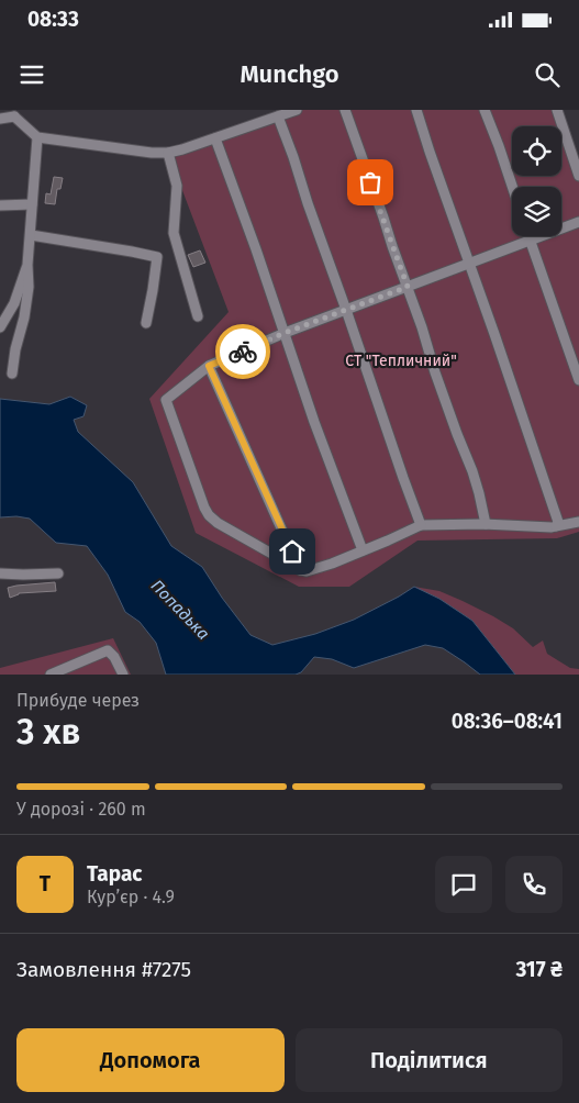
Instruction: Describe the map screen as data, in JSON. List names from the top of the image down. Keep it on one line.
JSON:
{"water":["Попадька"],"parks":["СТ \"Тепличний\""],"page":{"status":"08:33","header":"Munchgo","heading":["3 хв","Прибуде через","08:36–08:41"],"panel":["Тарас","Кур’єр · 4.9","Замовлення #7275","317 ₴"],"bar":"У дорозі · 260 m","round":"Т","buttons":["Допомога","Поділитися"]}}
